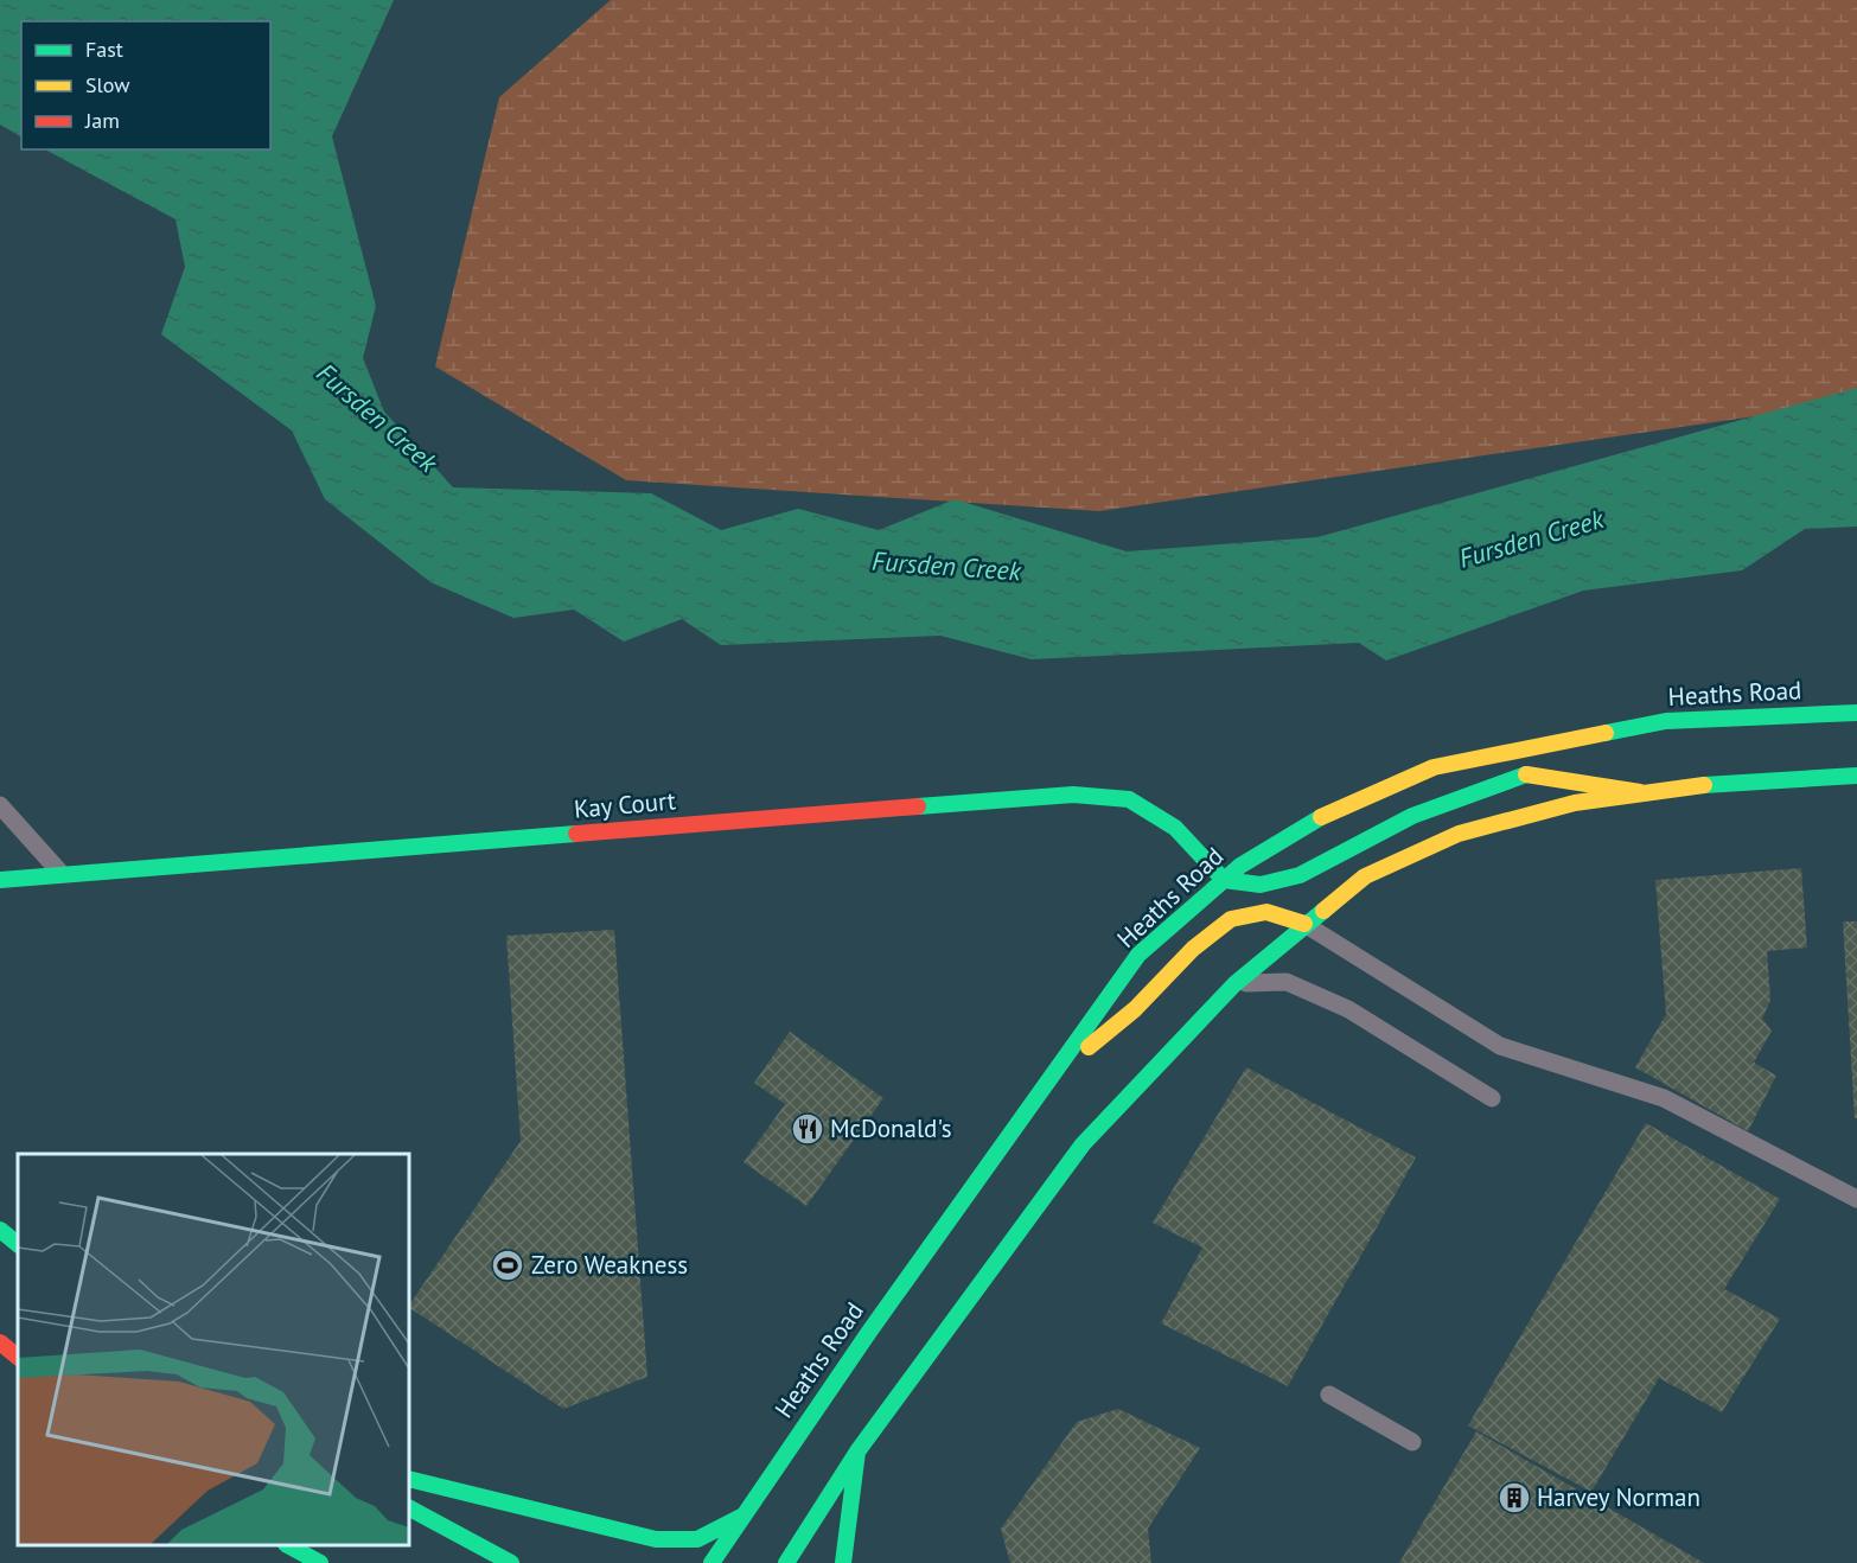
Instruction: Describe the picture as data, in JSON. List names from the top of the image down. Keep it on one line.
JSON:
{"streets":{"main road":["Heaths Road","Kay Court"]},"crossings":[["Heaths Road","Kay Court"]],"water":["Fursden Creek"],"places":{"restaurant":["McDonald's"],"sports":["Zero Weakness"],"building":["Harvey Norman"]},"legend":["Fast","Slow","Jam"]}
